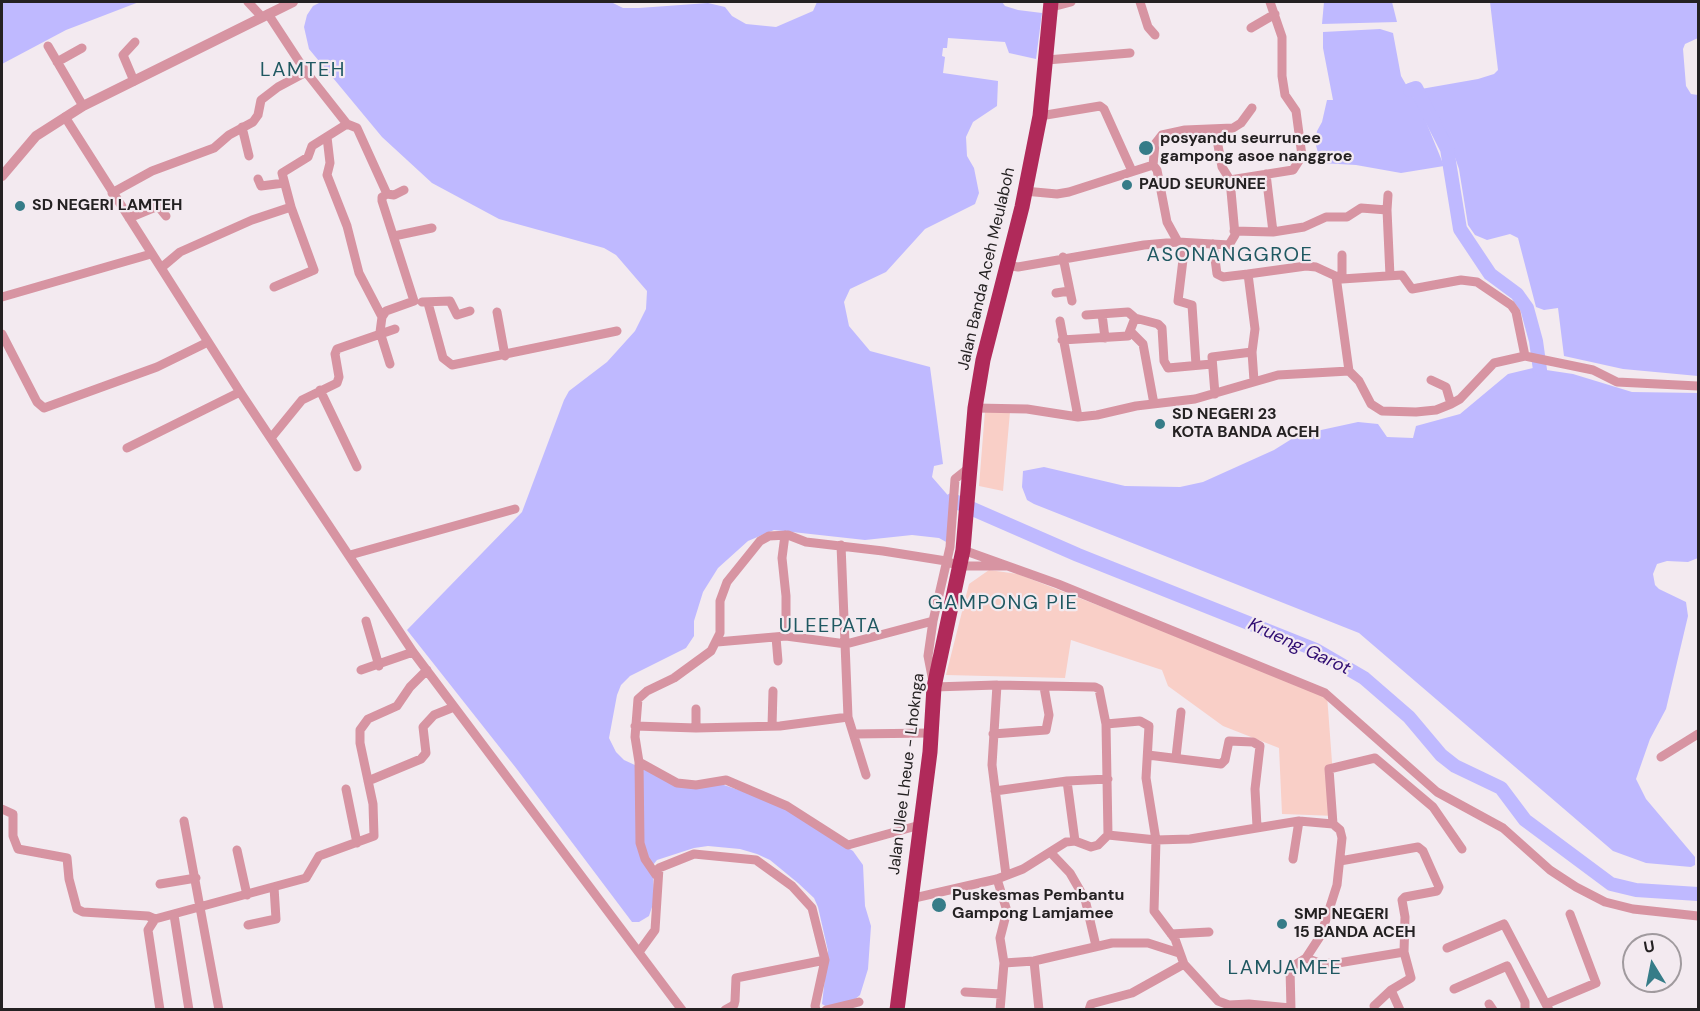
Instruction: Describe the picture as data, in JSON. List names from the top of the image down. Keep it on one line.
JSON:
{"streets":{"highway":["Jalan Banda Aceh Meulaboh","Jalan Ulee Lheue - Lhoknga"]},"crossings":[["Jalan Banda Aceh Meulaboh","Jalan Ulee Lheue - Lhoknga"]],"districts":["LAMTEH","ASONANGGROE","GAMPONG PIE","ULEEPATA","LAMJAMEE"],"water":["Krueng Garot"],"places":["posyandu seurrunee gampong asoe nanggroe","PAUD SEURUNEE","SD NEGERI LAMTEH","SD NEGERI 23 KOTA BANDA ACEH","Puskesmas Pembantu Gampong Lamjamee","SMP NEGERI 15 BANDA ACEH"],"north":"top"}
